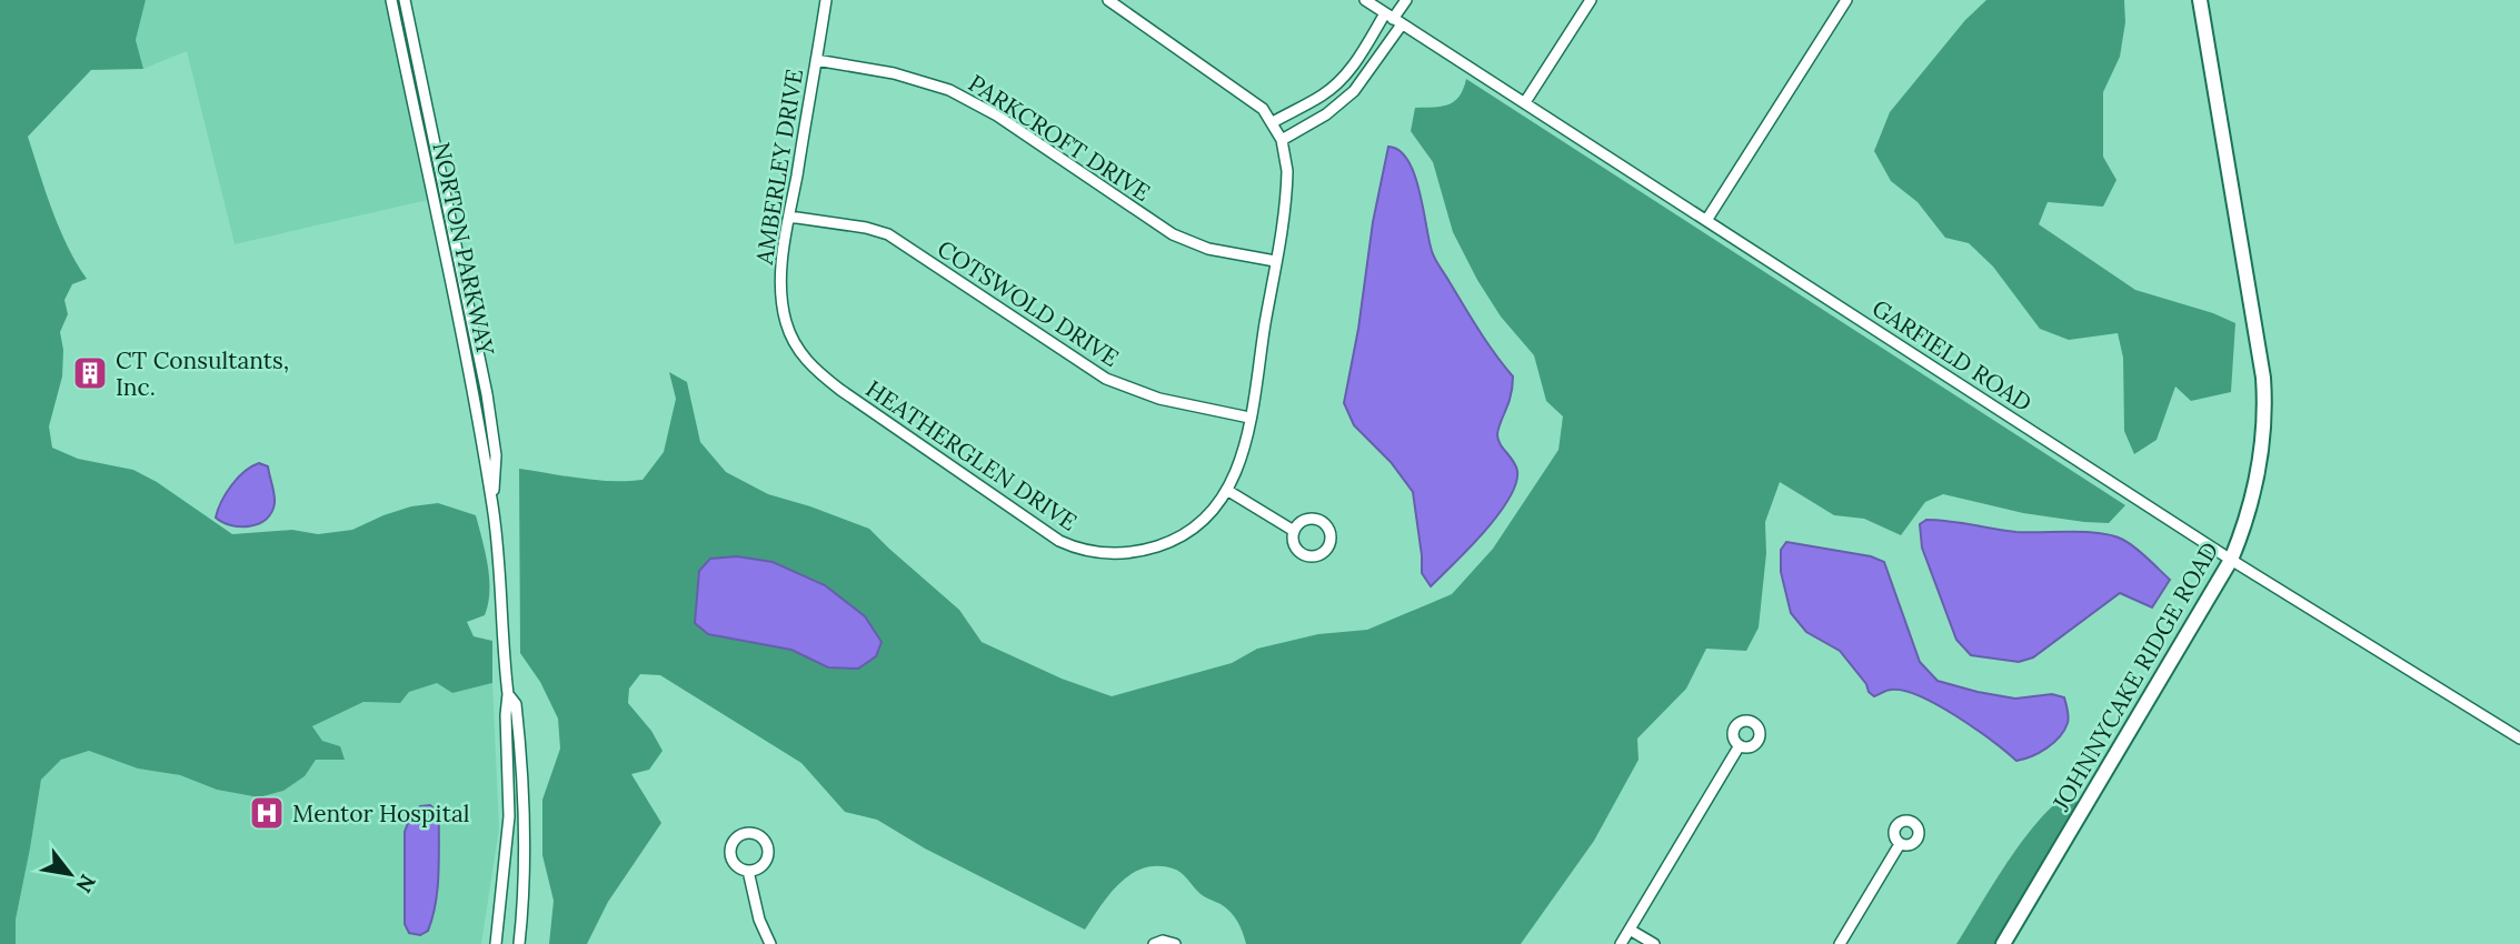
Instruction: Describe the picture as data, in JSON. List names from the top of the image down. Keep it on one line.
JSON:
{"streets":{"main road":["JOHNNYCAKE RIDGE ROAD"],"street":["PARKCROFT DRIVE","AMBERLEY DRIVE","NORTON PARKWAY","COTSWOLD DRIVE","GARFIELD ROAD","HEATHERGLEN DRIVE"]},"crossings":[["PARKCROFT DRIVE","AMBERLEY DRIVE"],["PARKCROFT DRIVE","HEATHERGLEN DRIVE"],["AMBERLEY DRIVE","COTSWOLD DRIVE"],["AMBERLEY DRIVE","HEATHERGLEN DRIVE"],["COTSWOLD DRIVE","HEATHERGLEN DRIVE"],["GARFIELD ROAD","JOHNNYCAKE RIDGE ROAD"]],"places":{"building":["CT Consultants, Inc."],"hospital":["Mentor Hospital"]},"north":"bottom right"}
